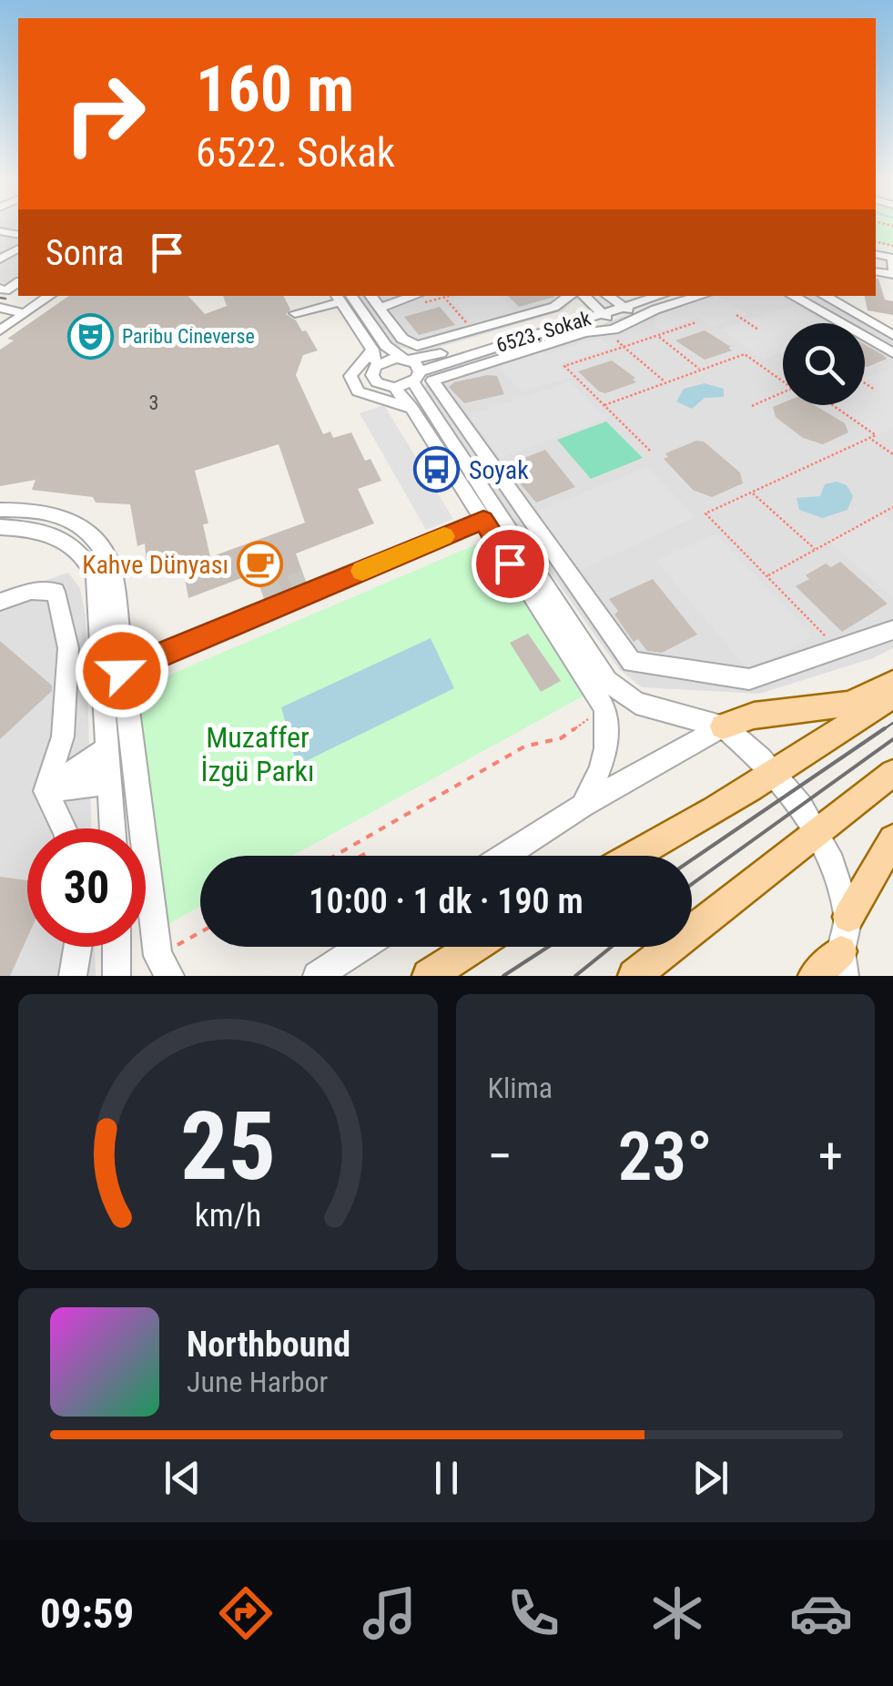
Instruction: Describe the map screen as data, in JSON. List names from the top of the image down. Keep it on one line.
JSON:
{"streets":{"street":["6523. Sokak"]},"parks":["Muzaffer İzgü Parkı"],"places":{"theatre":["Paribu Cineverse"],"bus stop":["Soyak"],"cafe":["Kahve Dünyası"]},"house_numbers":["3"],"page":{"turn":["160 m","6522. Sokak"],"then":"Sonra","limit":"30","trip":"10:00 · 1 dk · 190 m","tile":"Klima","heat":["−","23°","+"],"song":["Northbound","June Harbor"],"tabs":"09:59","gauge":["25","km/h"]}}
